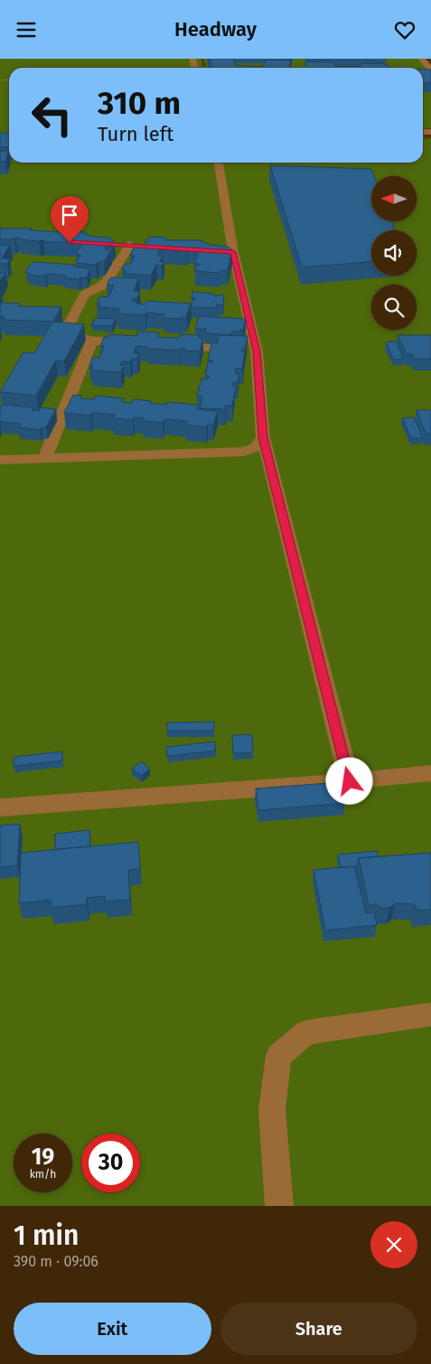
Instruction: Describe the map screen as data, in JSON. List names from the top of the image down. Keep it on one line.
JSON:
{"north":"left","page":{"header":"Headway","turn":["310 m","Turn left"],"speed":"19 km/h","limit":"30","heading":["1 min","390 m · 09:06"],"buttons":["Exit","Share"]}}
